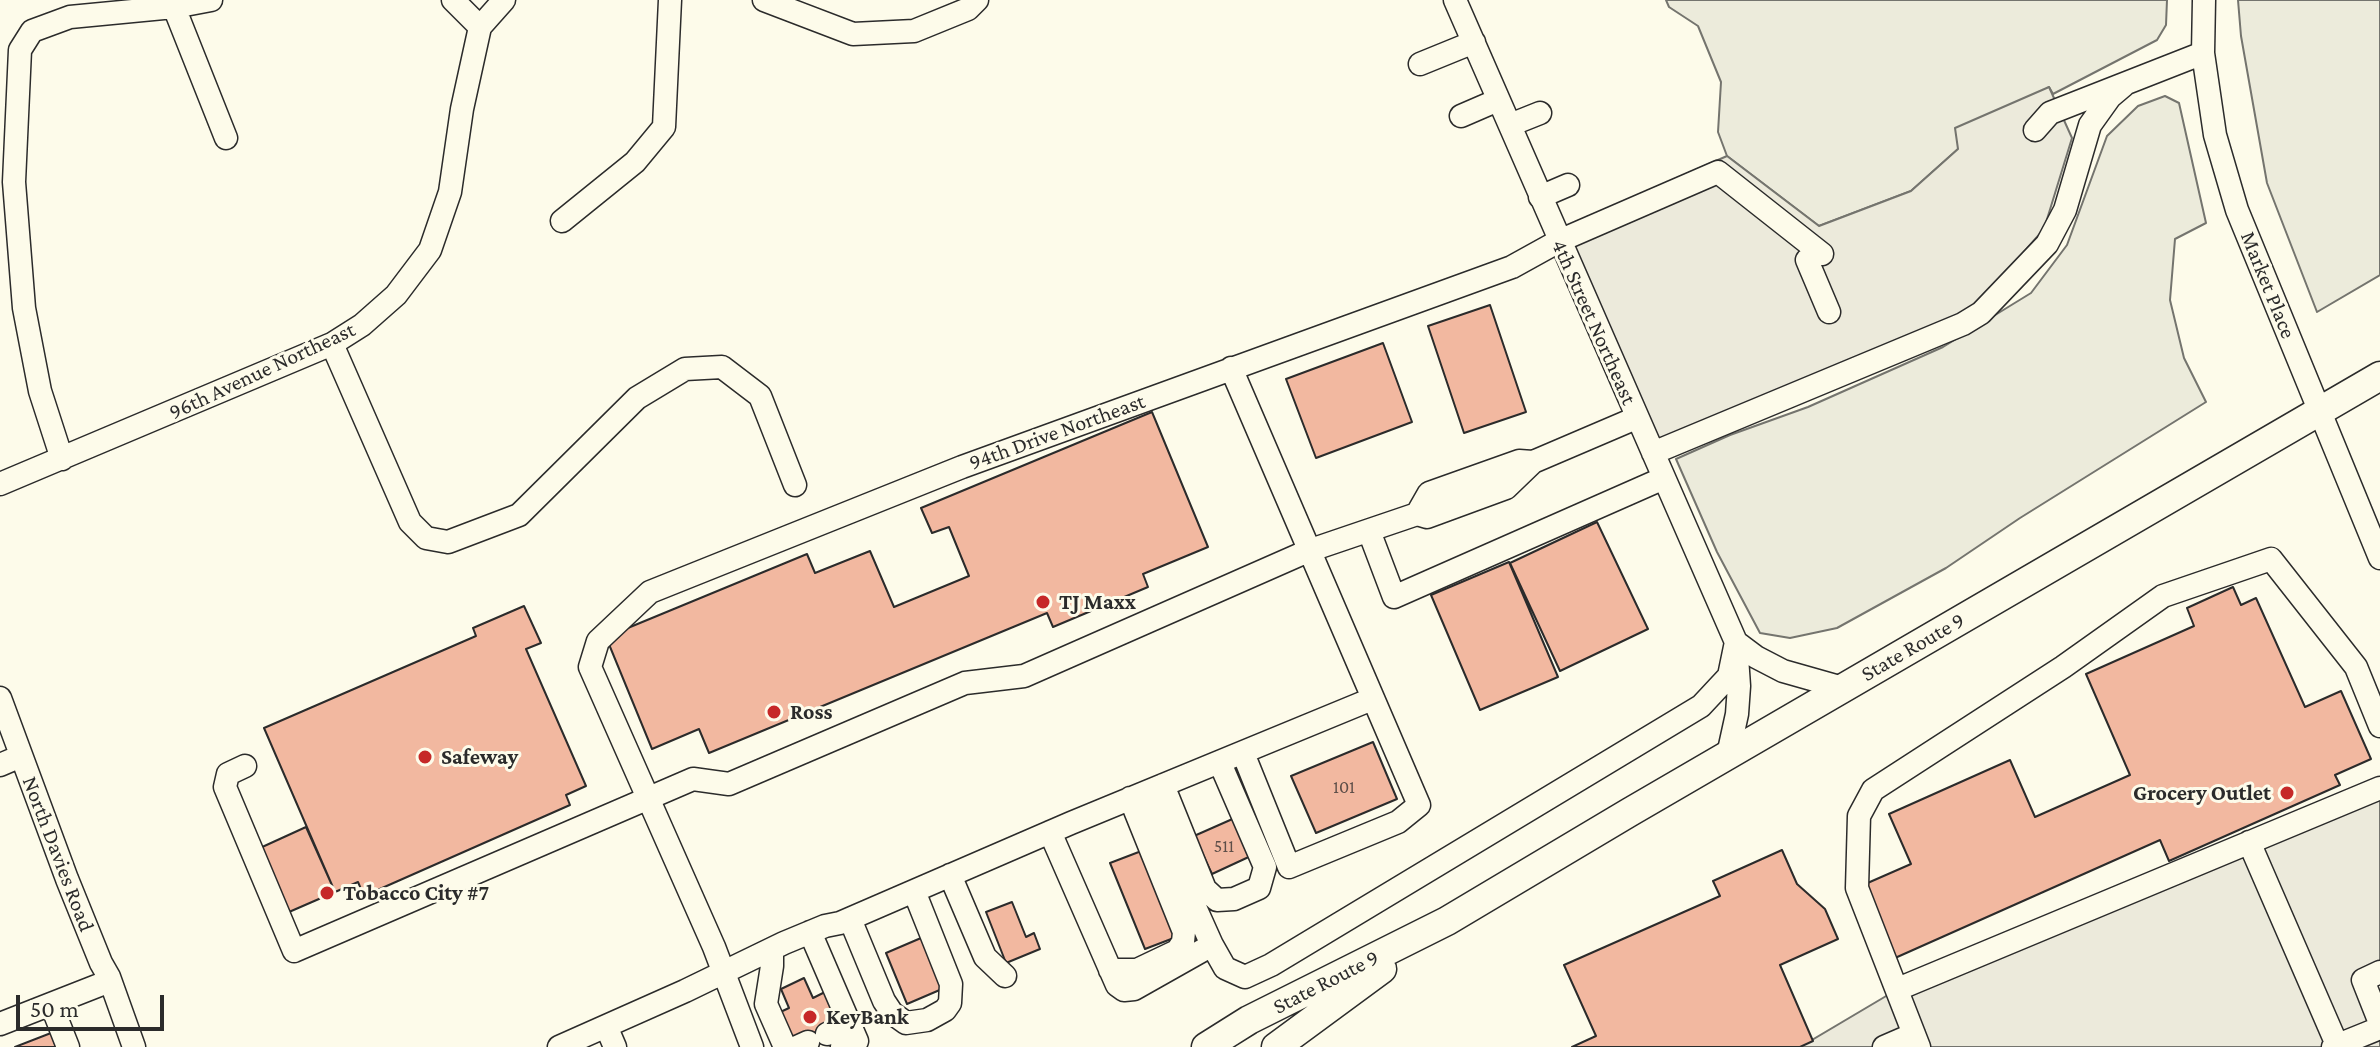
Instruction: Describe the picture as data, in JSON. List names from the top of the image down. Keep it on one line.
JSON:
{"streets":{"main road":["State Route 9"],"street":["Market Place","4th Street Northeast","96th Avenue Northeast","94th Drive Northeast","North Davies Road"]},"crossings":[["Market Place","State Route 9"],["4th Street Northeast","94th Drive Northeast"]],"places":["TJ Maxx","Ross","Safeway","Grocery Outlet","Tobacco City #7","KeyBank"],"house_numbers":["101","511"],"scale_bar":"50 m"}
